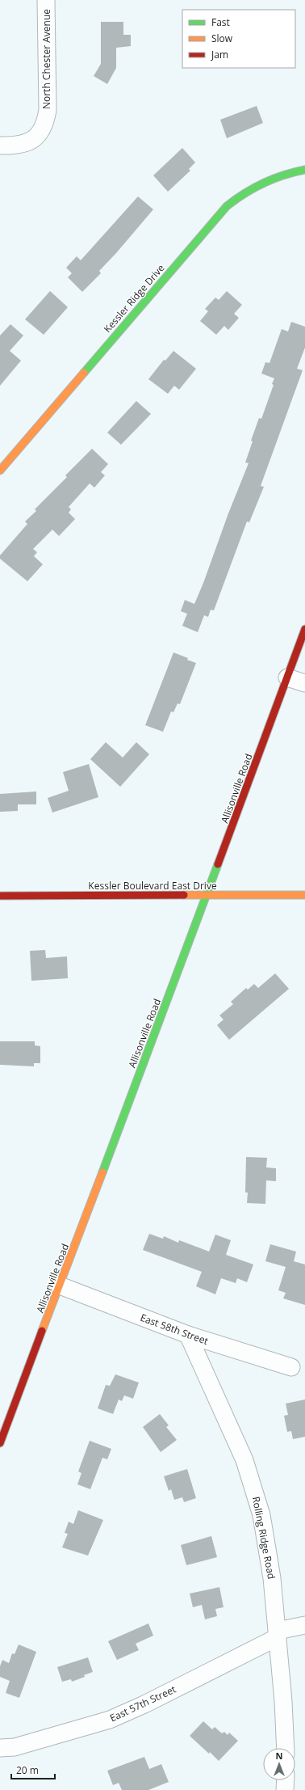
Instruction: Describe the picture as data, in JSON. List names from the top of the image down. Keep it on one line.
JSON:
{"streets":{"main road":["Kessler Ridge Drive","Allisonville Road","Kessler Boulevard East Drive"],"street":["North Chester Avenue","East 58th Street","Rolling Ridge Road","East 57th Street"]},"crossings":[["Allisonville Road","Kessler Boulevard East Drive"],["Allisonville Road","East 58th Street"],["East 58th Street","Rolling Ridge Road"],["Rolling Ridge Road","East 57th Street"]],"legend":["Fast","Slow","Jam"],"scale_bar":"20 m","north":"top"}
